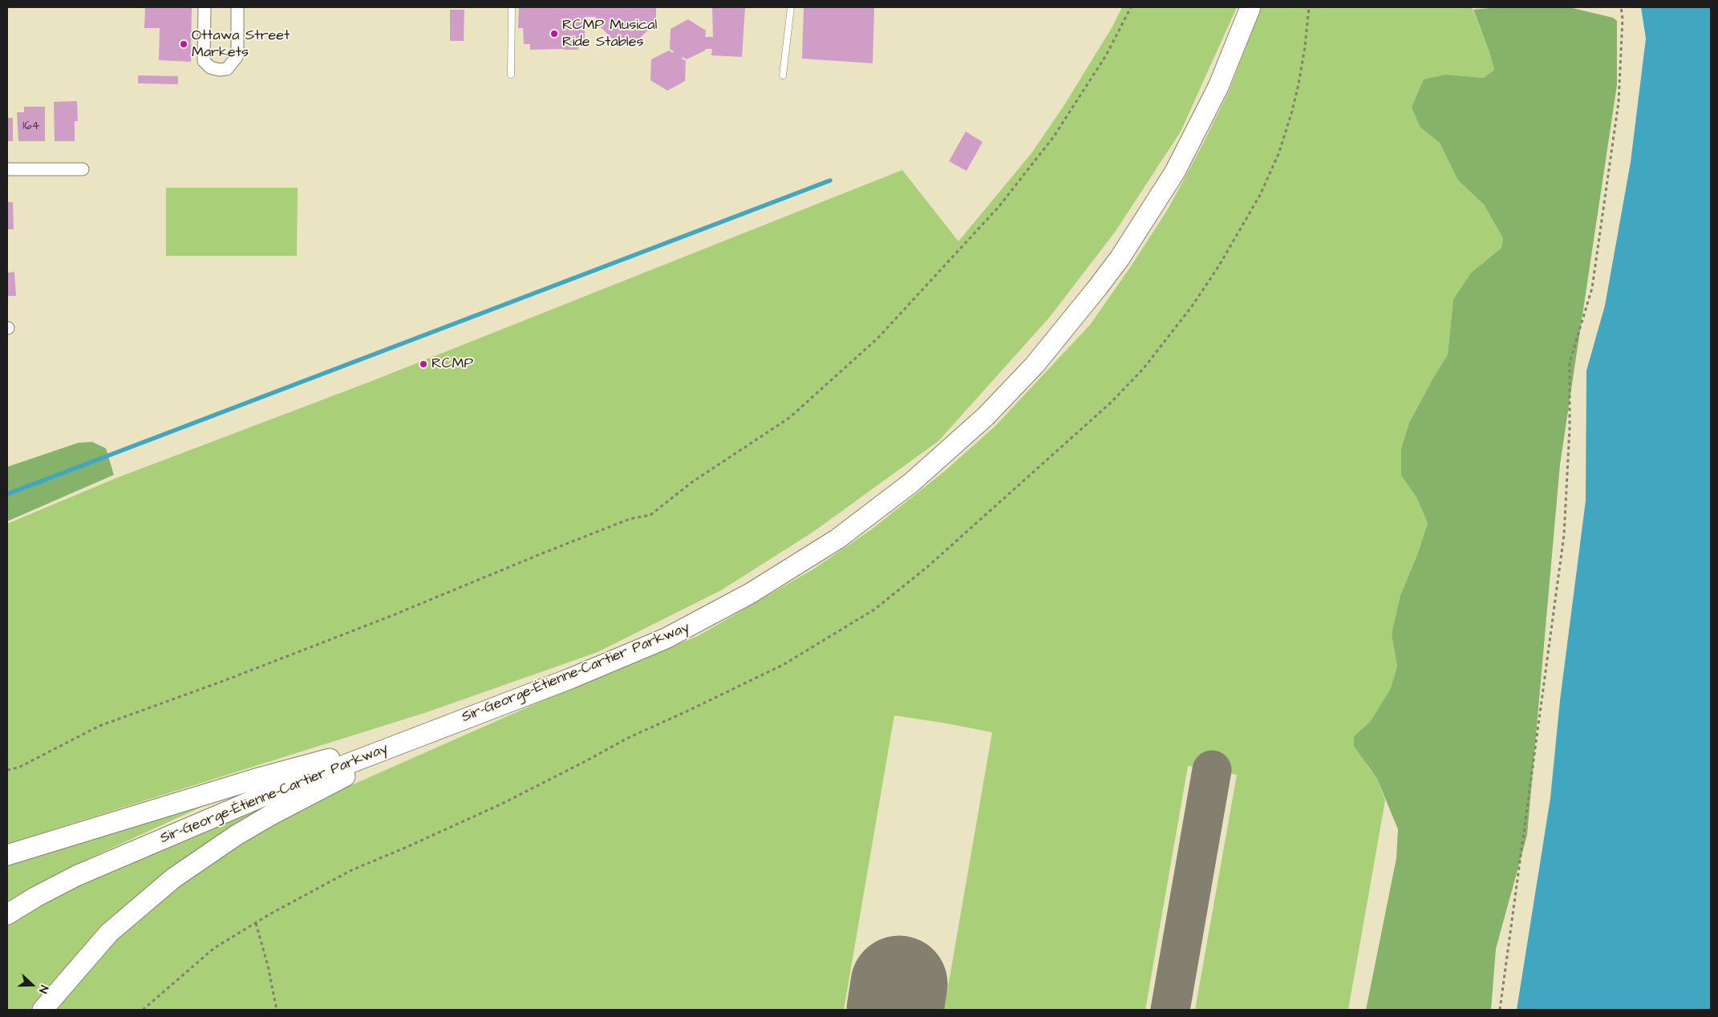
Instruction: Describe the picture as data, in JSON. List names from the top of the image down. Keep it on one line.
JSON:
{"streets":{"main road":["Sir-George-Étienne-Cartier Parkway"]},"places":["RCMP Musical Ride Stables","Ottawa Street Markets","RCMP"],"house_numbers":["164"],"north":"right"}
